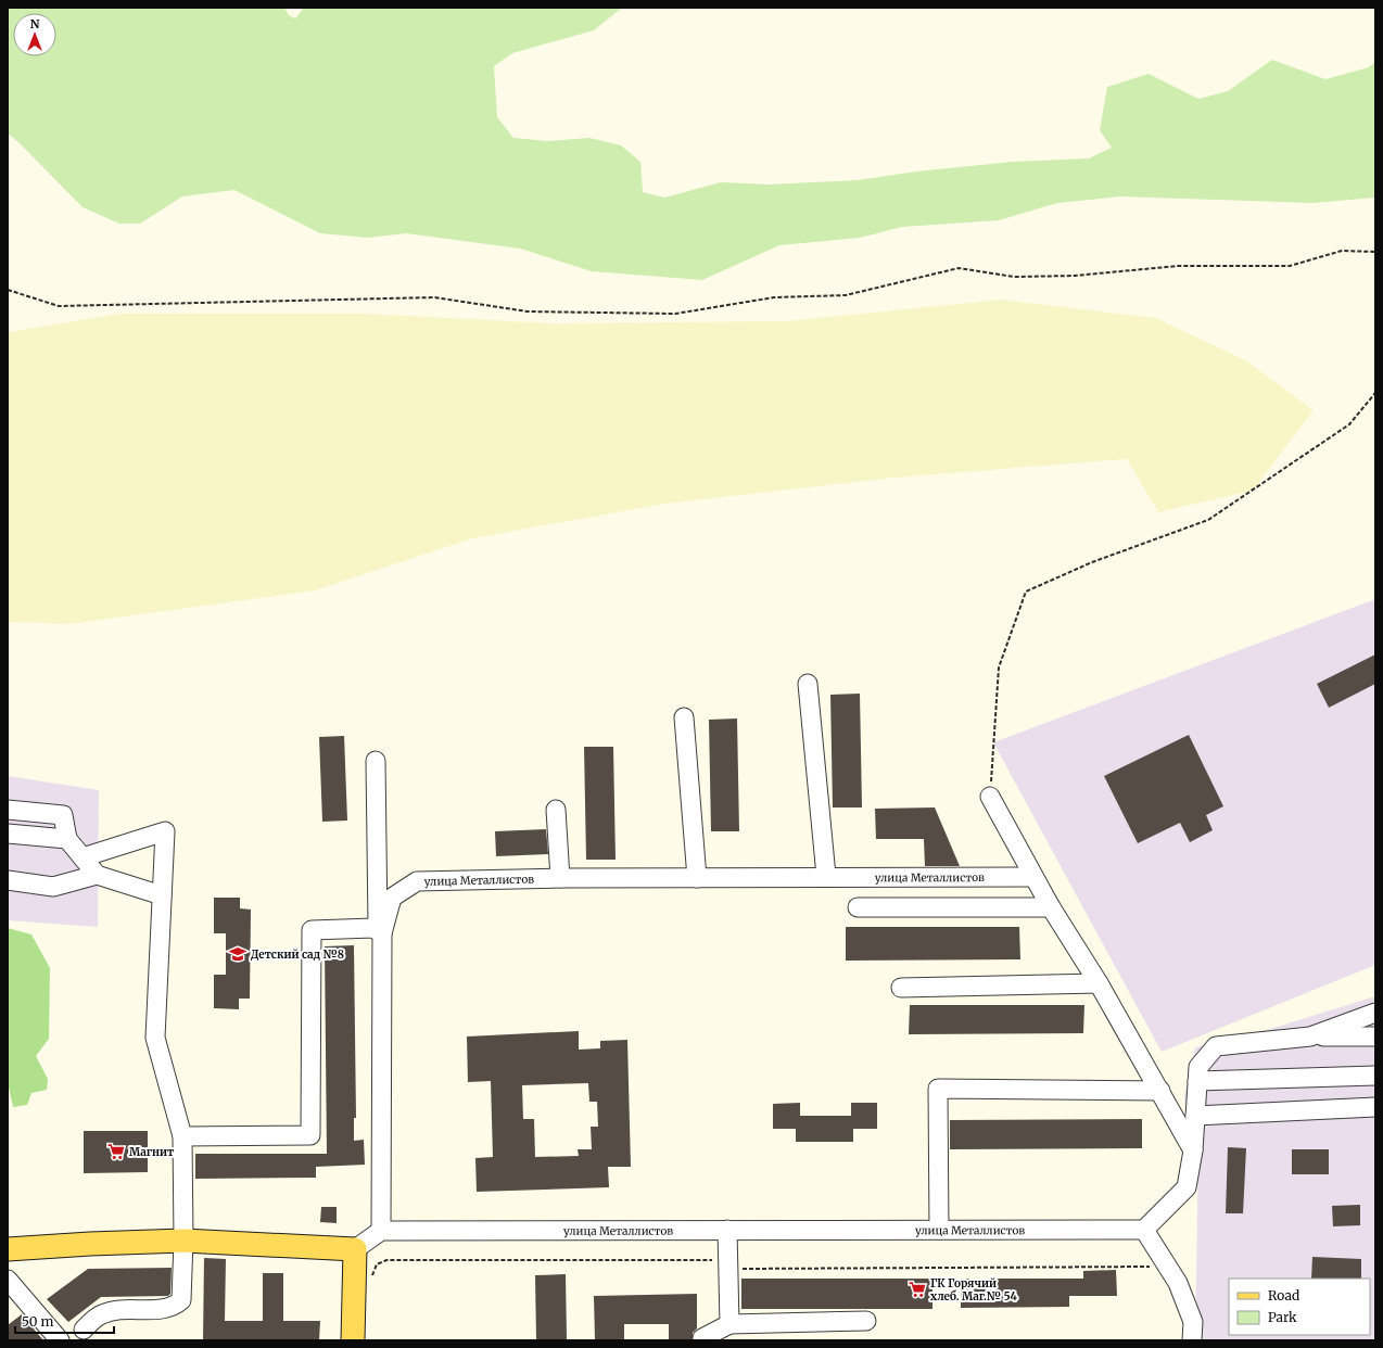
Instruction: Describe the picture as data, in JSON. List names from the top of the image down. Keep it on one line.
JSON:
{"streets":{"street":["улица Металлистов"]},"places":{"school or university":["Детский сад №8"],"supermarket":["Магнит","ГК Горячий хлеб. Маг.№ 54"]},"legend":["Road","Park"],"scale_bar":"50 m","north":"top"}
